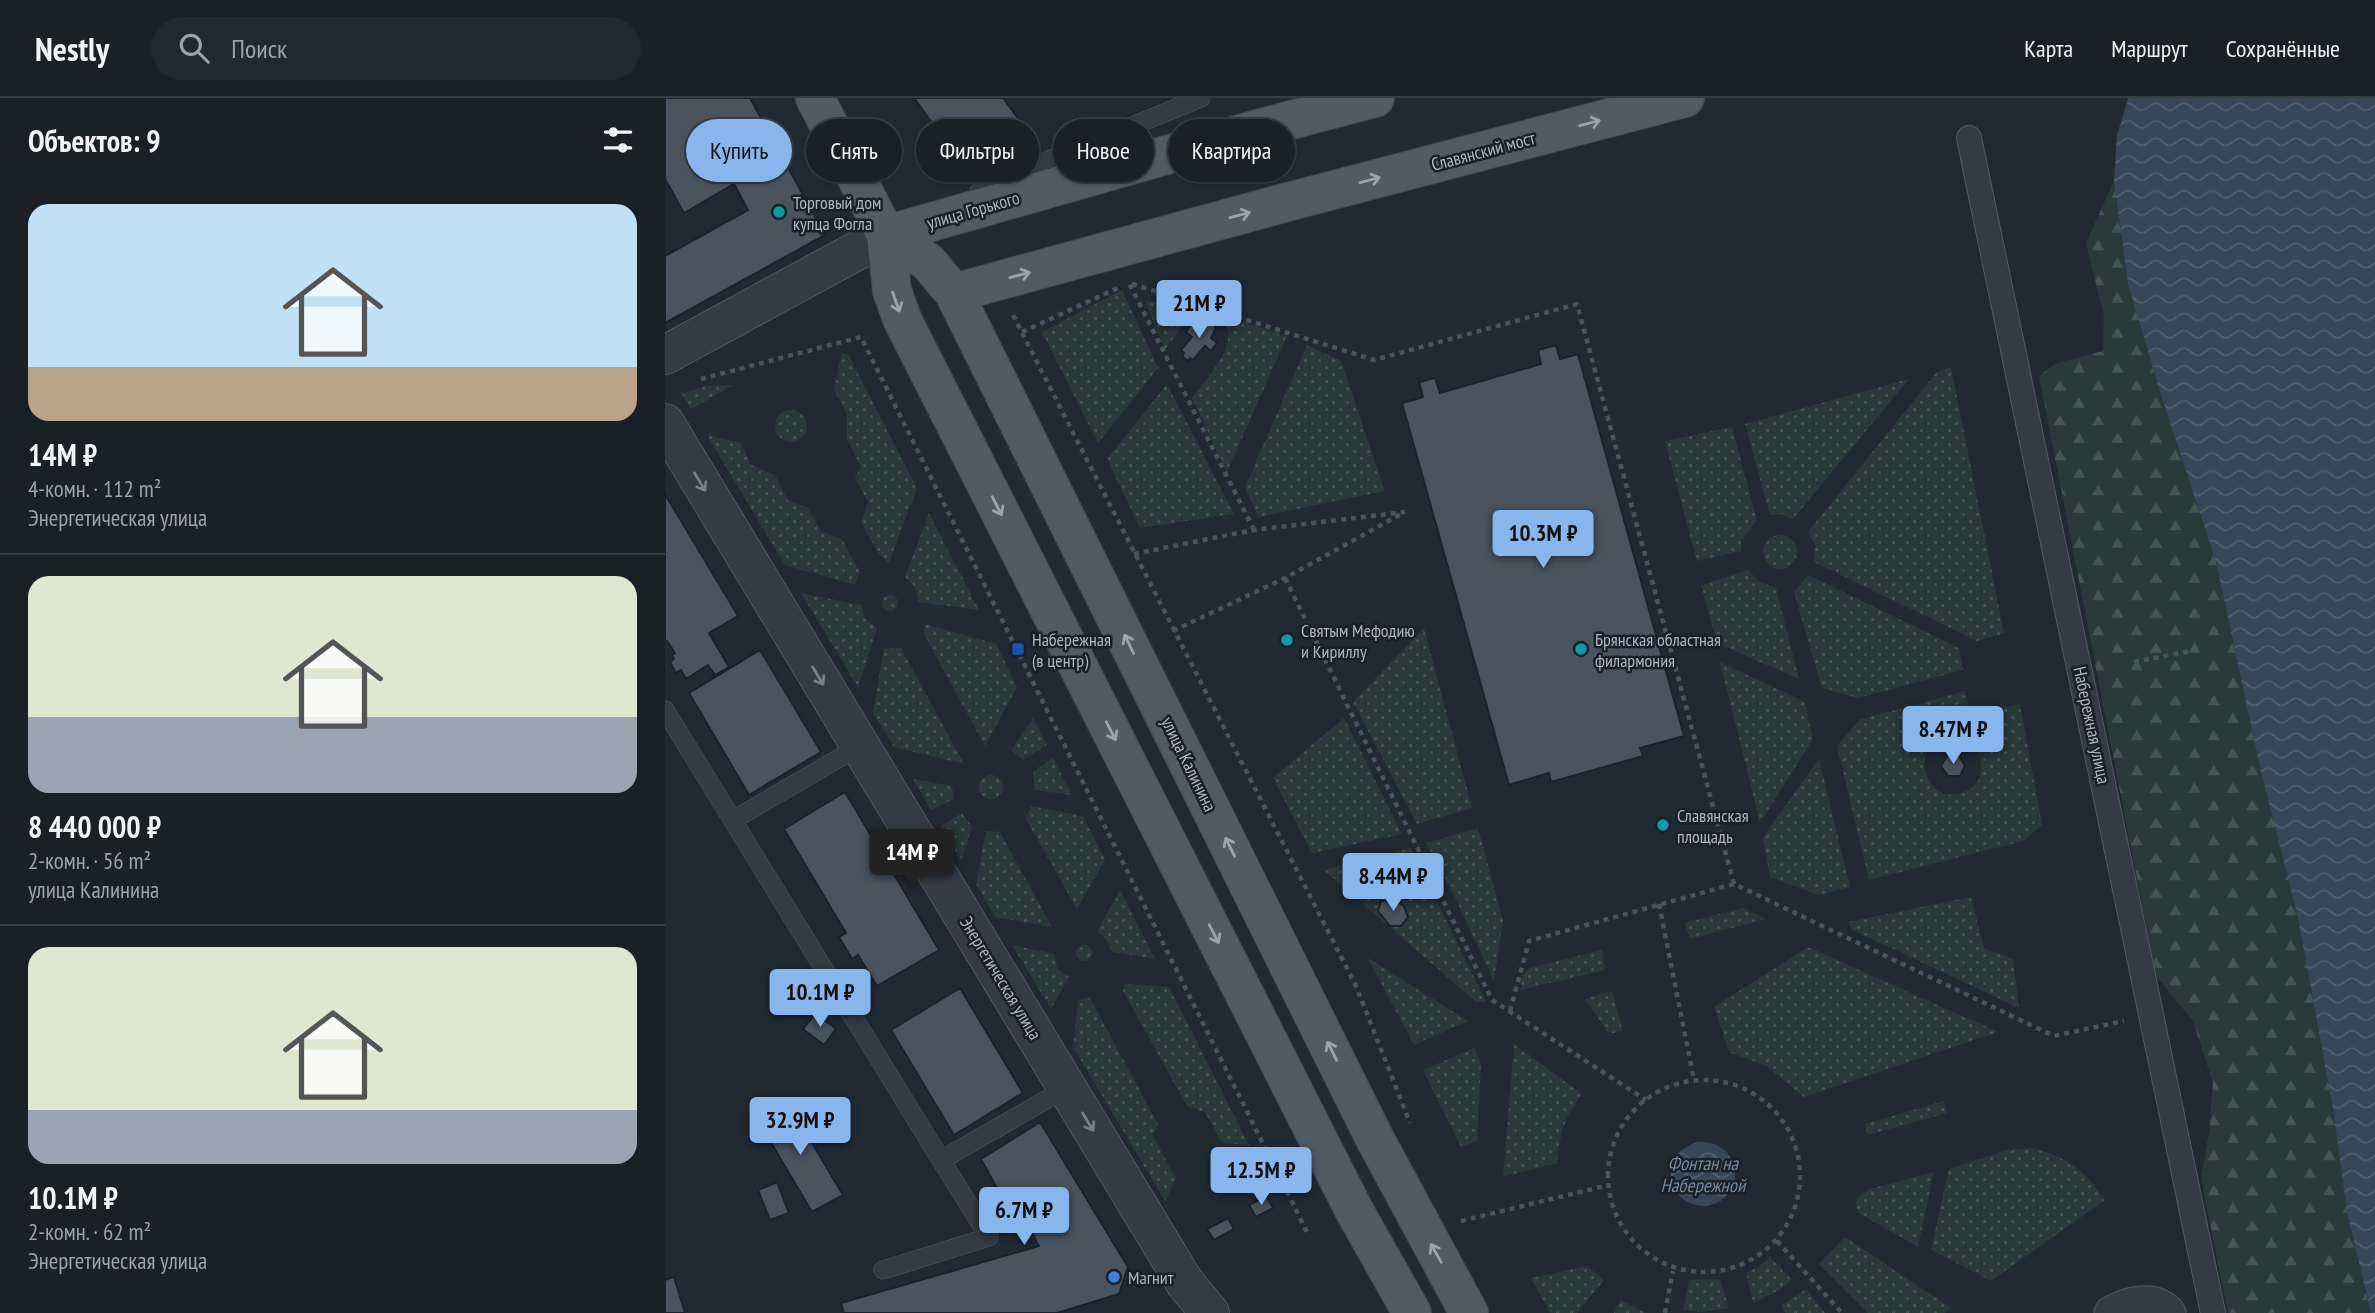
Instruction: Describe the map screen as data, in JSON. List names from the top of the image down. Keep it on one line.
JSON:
{"streets":{"main road":["Славянский мост","улица Горького","улица Калинина"],"street":["Набережная улица","Энергетическая улица"]},"crossings":[["Славянский мост","улица Калинина"],["улица Горького","улица Калинина"]],"one_way":["Славянский мост","Энергетическая улица"],"water":["Фонтан на Набережной"],"places":{"other":["Торговый дом купца Фогла","Святым Мефодию и Кириллу","Брянская областная филармония","Славянская площадь","Магнит"],"transit":["Набережная (в центр)"]},"page":{"header":"Nestly","search":"Поиск","nav":["Карта","Маршрут","Сохранённые"],"heading":"Объектов: 9","chip":["Купить","Снять","Фильтры","Новое","Квартира"],"list":[{"name":"14M ₽","note":"4-комн. · 112 m² · Энергетическая улица"},{"name":"8 440 000 ₽","note":"2-комн. · 56 m² · улица Калинина"},{"name":"10.1M ₽","note":"2-комн. · 62 m² · Энергетическая улица"}],"price":["21M ₽","10.3M ₽","8.47M ₽","14M ₽","8.44M ₽","10.1M ₽","32.9M ₽","12.5M ₽","6.7M ₽"]}}
